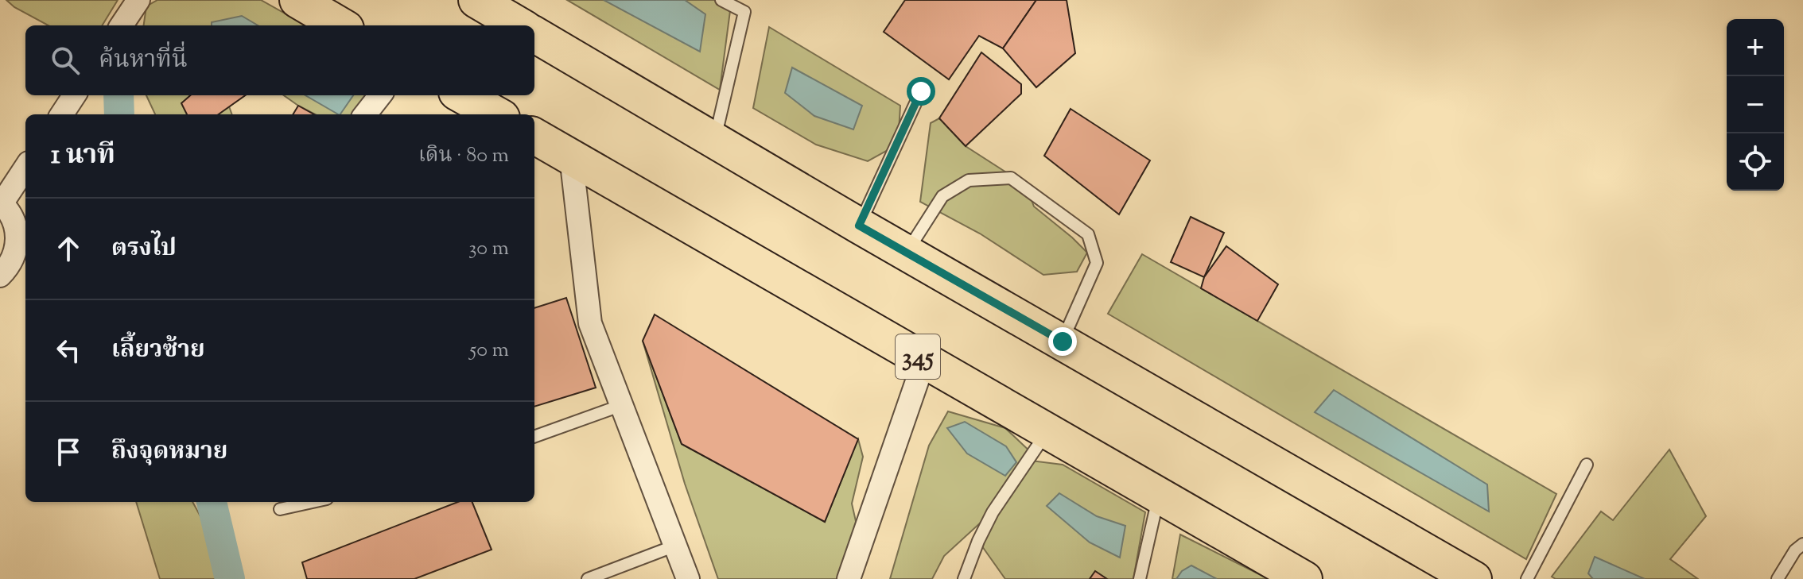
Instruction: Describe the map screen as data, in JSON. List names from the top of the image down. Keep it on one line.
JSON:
{"streets":{"main road":["345"]},"page":{"map_buttons":["+","−"],"search":"ค้นหาที่นี่","heading":["1 นาที","เดิน · 80 m"],"list":[["ตรงไป","30 m"],["เลี้ยวซ้าย","50 m"],"ถึงจุดหมาย"]}}
